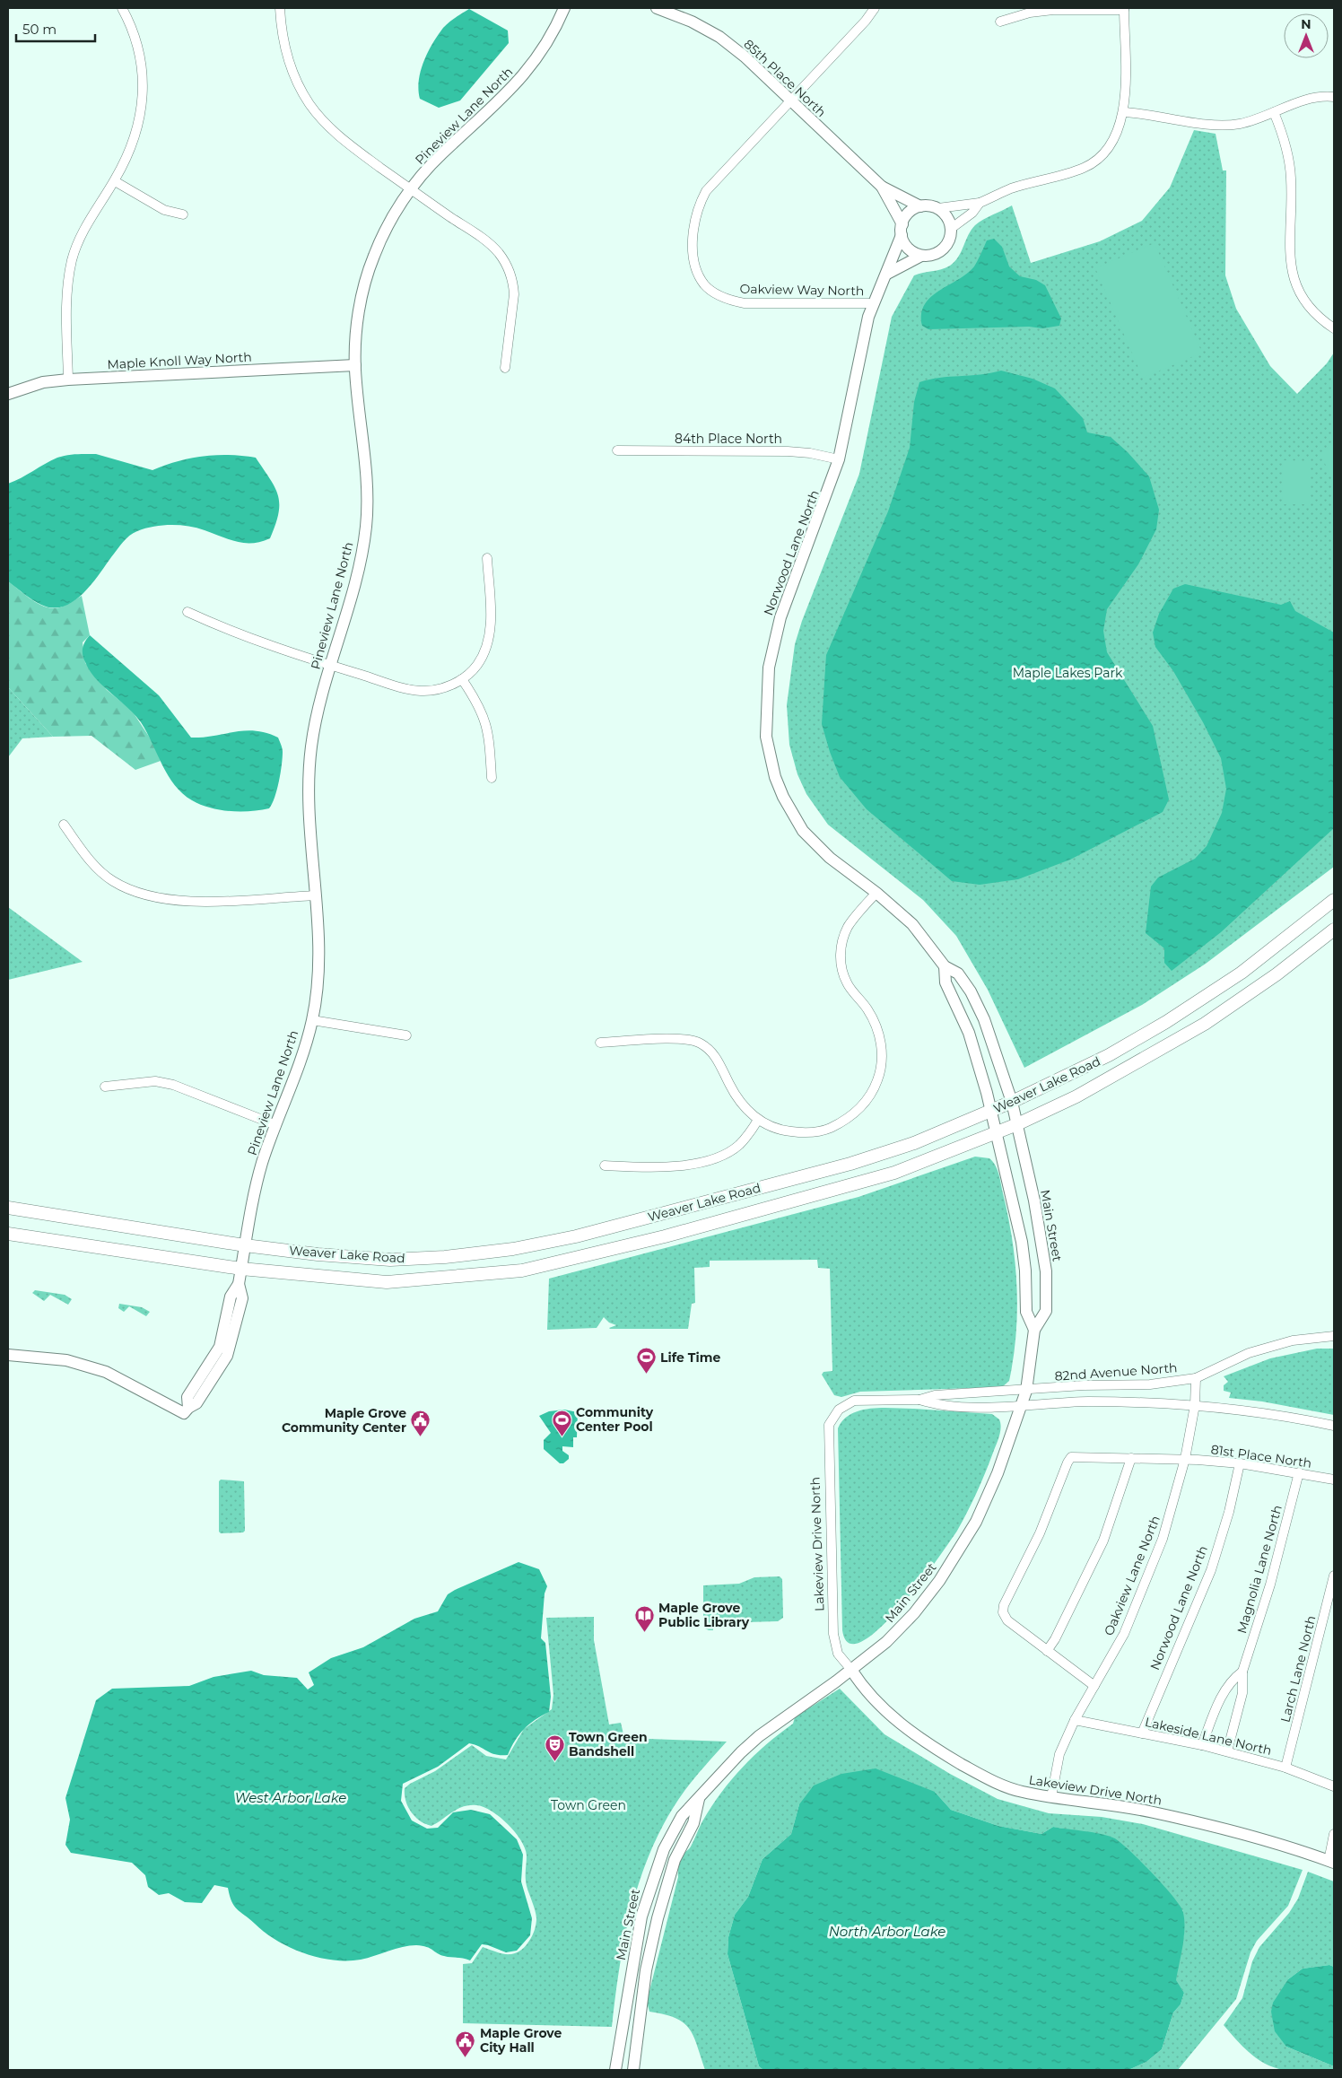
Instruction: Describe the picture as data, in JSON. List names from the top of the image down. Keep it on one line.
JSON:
{"streets":{"main road":["Weaver Lake Road"],"street":["85th Place North","Pineview Lane North","Oakview Way North","Maple Knoll Way North","84th Place North","Norwood Lane North","Main Street","82nd Avenue North","81st Place North","Lakeview Drive North","Magnolia Lane North","Oakview Lane North","Larch Lane North","Lakeside Lane North"]},"crossings":[["85th Place North","Oakview Way North"],["85th Place North","Norwood Lane North"],["Pineview Lane North","Maple Knoll Way North"],["Pineview Lane North","Weaver Lake Road"],["Oakview Way North","Norwood Lane North"],["84th Place North","Norwood Lane North"],["Norwood Lane North","Weaver Lake Road"],["Norwood Lane North","Main Street"],["Norwood Lane North","81st Place North"],["Norwood Lane North","Lakeside Lane North"],["Weaver Lake Road","Main Street"],["Main Street","82nd Avenue North"],["Main Street","Lakeview Drive North"],["82nd Avenue North","Lakeview Drive North"],["82nd Avenue North","Oakview Lane North"],["81st Place North","Magnolia Lane North"],["81st Place North","Oakview Lane North"],["Lakeview Drive North","Oakview Lane North"],["Magnolia Lane North","Lakeside Lane North"],["Oakview Lane North","Lakeside Lane North"],["Larch Lane North","Lakeside Lane North"]],"water":["West Arbor Lake","North Arbor Lake"],"parks":["Maple Lakes Park","Town Green"],"places":{"sports":["Life Time","Community Center Pool"],"public building":["Maple Grove Community Center","Maple Grove City Hall"],"library":["Maple Grove Public Library"],"theatre":["Town Green Bandshell"]},"scale_bar":"50 m","north":"top"}
